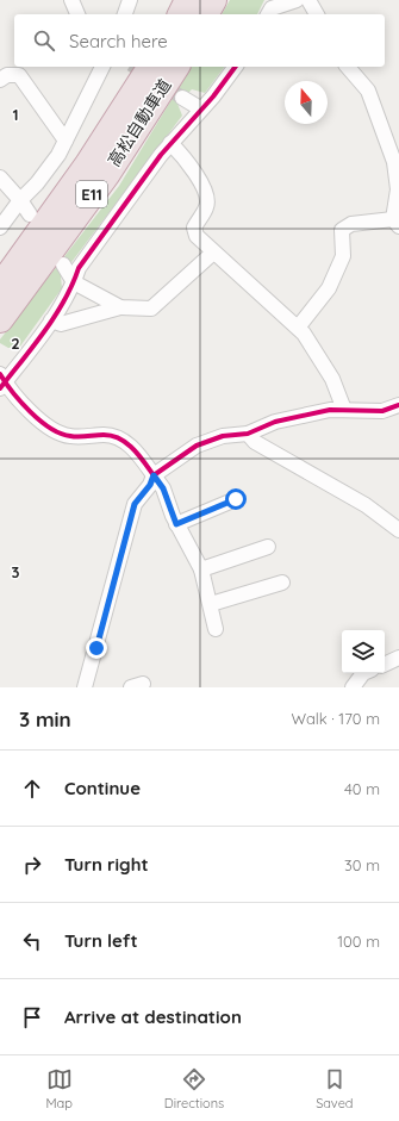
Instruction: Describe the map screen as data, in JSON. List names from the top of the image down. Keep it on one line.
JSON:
{"streets":{"highway":["高松自動車道","E11"]},"north":"top","page":{"search":"Search here","heading":["3 min","Walk · 170 m"],"list":[["Continue","40 m"],["Turn right","30 m"],["Turn left","100 m"],"Arrive at destination"],"nav":["Map","Directions","Saved"]},"grid":{"rows":["1","2","3"]}}
